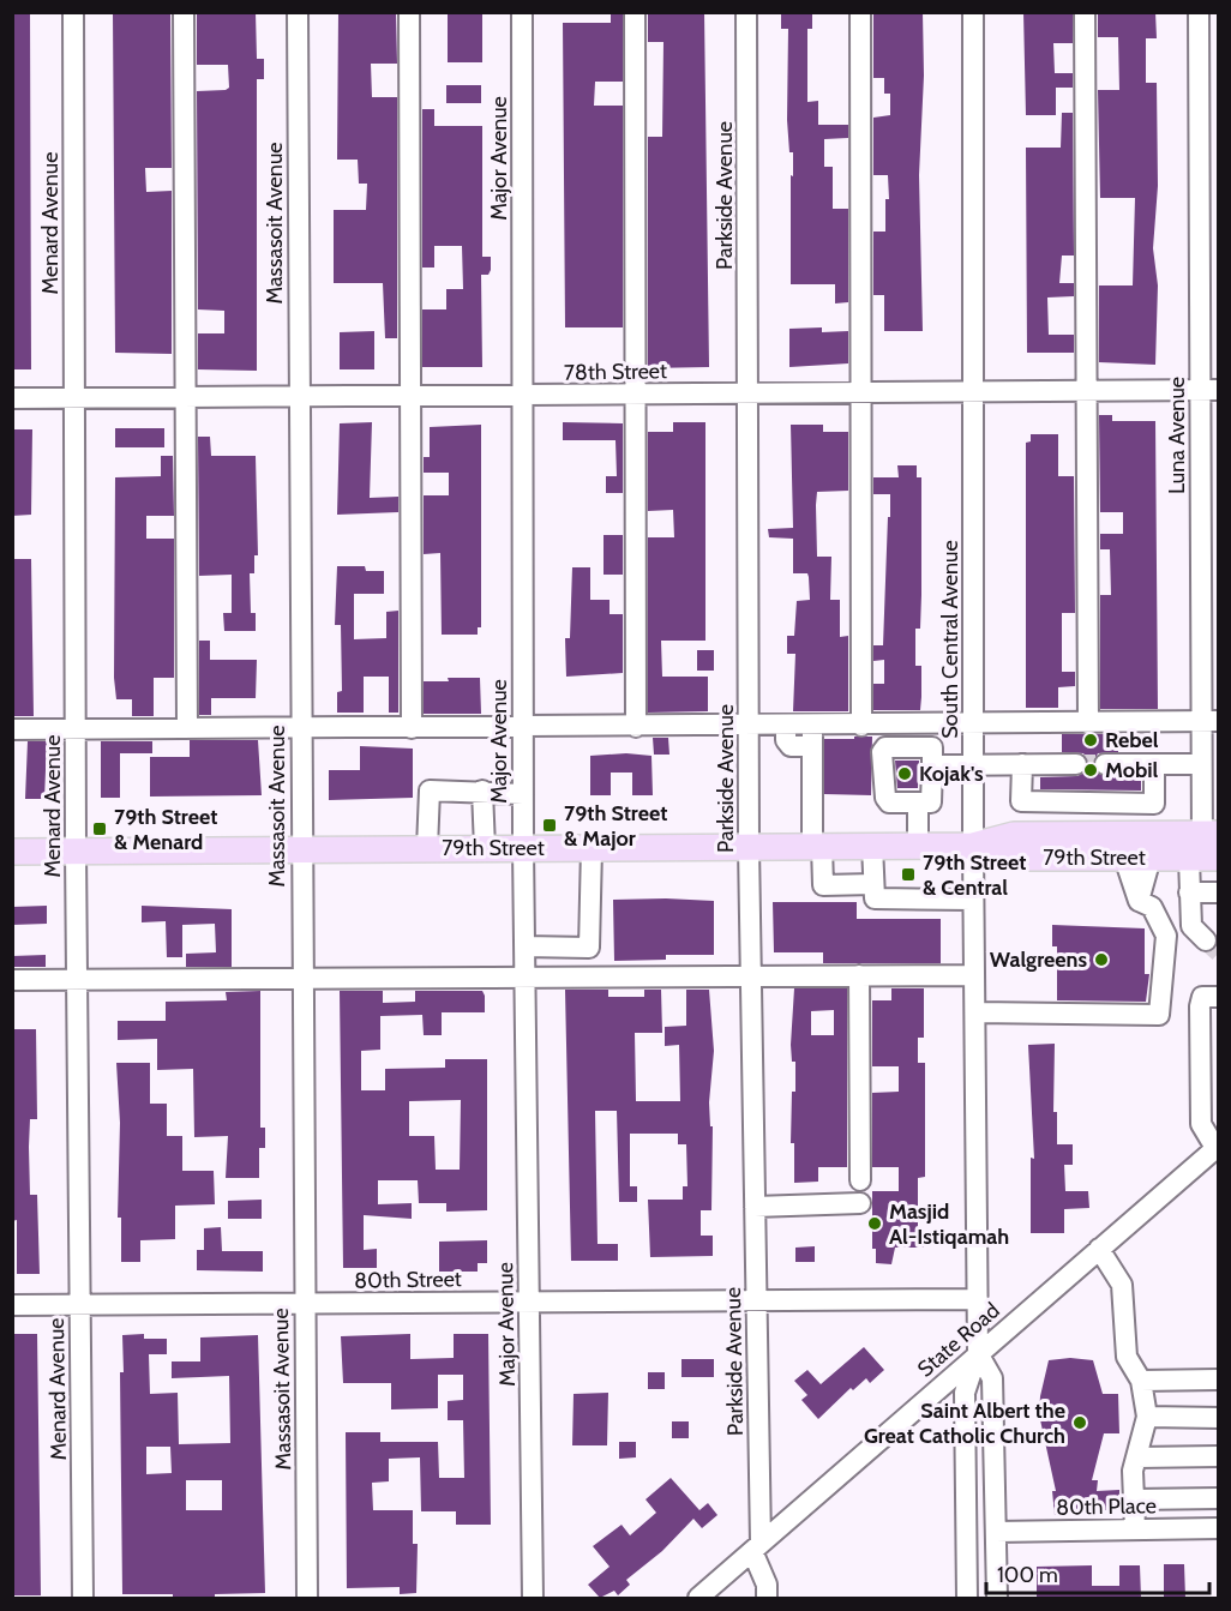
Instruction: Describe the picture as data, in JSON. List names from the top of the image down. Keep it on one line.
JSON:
{"streets":{"main road":["79th Street"],"street":["Major Avenue","Parkside Avenue","Menard Avenue","Massasoit Avenue","78th Street","Luna Avenue","South Central Avenue","80th Street","State Road","80th Place"]},"crossings":[["Major Avenue","78th Street"],["Major Avenue","79th Street"],["Major Avenue","80th Street"],["Parkside Avenue","78th Street"],["Parkside Avenue","79th Street"],["Parkside Avenue","80th Street"],["Parkside Avenue","State Road"],["Menard Avenue","78th Street"],["Menard Avenue","79th Street"],["Menard Avenue","80th Street"],["Massasoit Avenue","78th Street"],["Massasoit Avenue","79th Street"],["Massasoit Avenue","80th Street"],["78th Street","Luna Avenue"],["78th Street","South Central Avenue"],["Luna Avenue","79th Street"],["South Central Avenue","79th Street"],["South Central Avenue","80th Street"],["South Central Avenue","State Road"],["South Central Avenue","80th Place"]],"places":{"other":["Rebel","Mobil","Kojak's","Walgreens","Masjid Al-Istiqamah","Saint Albert the Great Catholic Church"],"transit":["79th Street & Major","79th Street & Menard","79th Street & Central"]},"scale_bar":"100 m"}
